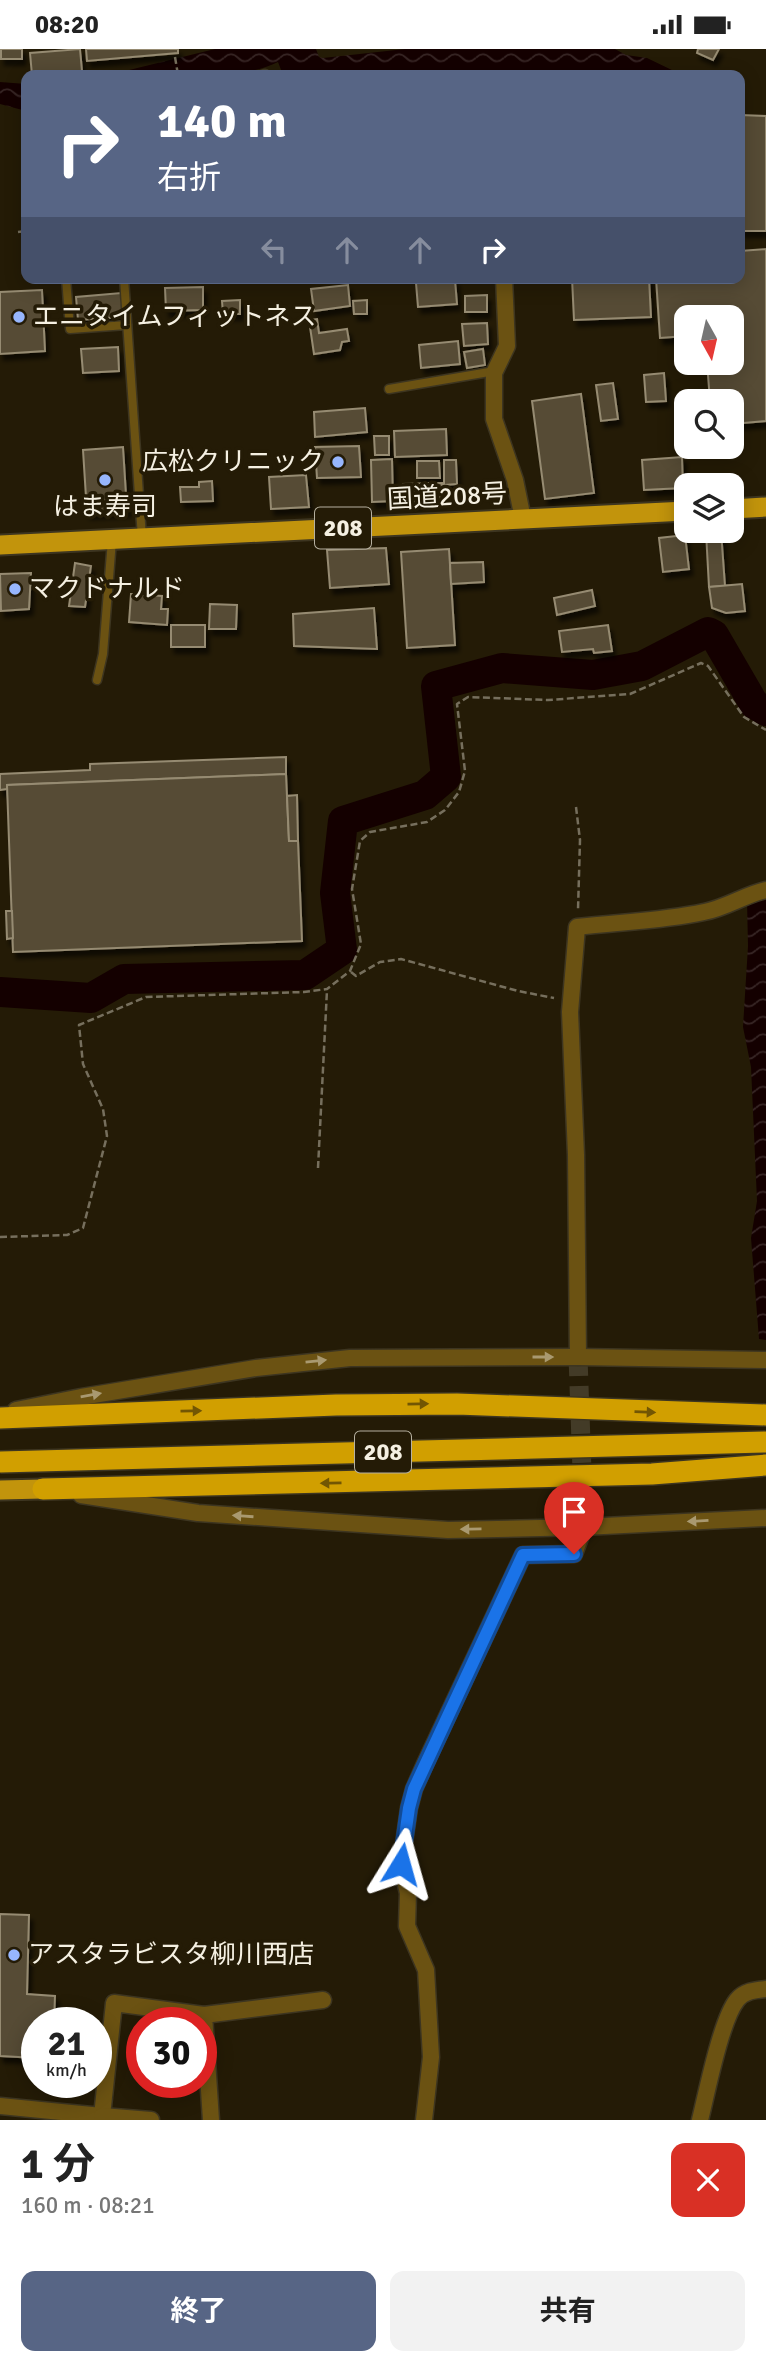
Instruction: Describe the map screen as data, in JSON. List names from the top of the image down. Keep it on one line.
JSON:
{"streets":{"highway":["国道208号","208"]},"places":["エニタイムフィットネス","広松クリニック","はま寿司","マクドナルド","アスタラビスタ柳川西店"],"north":"bottom","page":{"status":"08:20","turn":["140 m","右折"],"speed":"21 km/h","limit":"30","heading":["1 分","160 m · 08:21"],"buttons":["終了","共有"]}}
